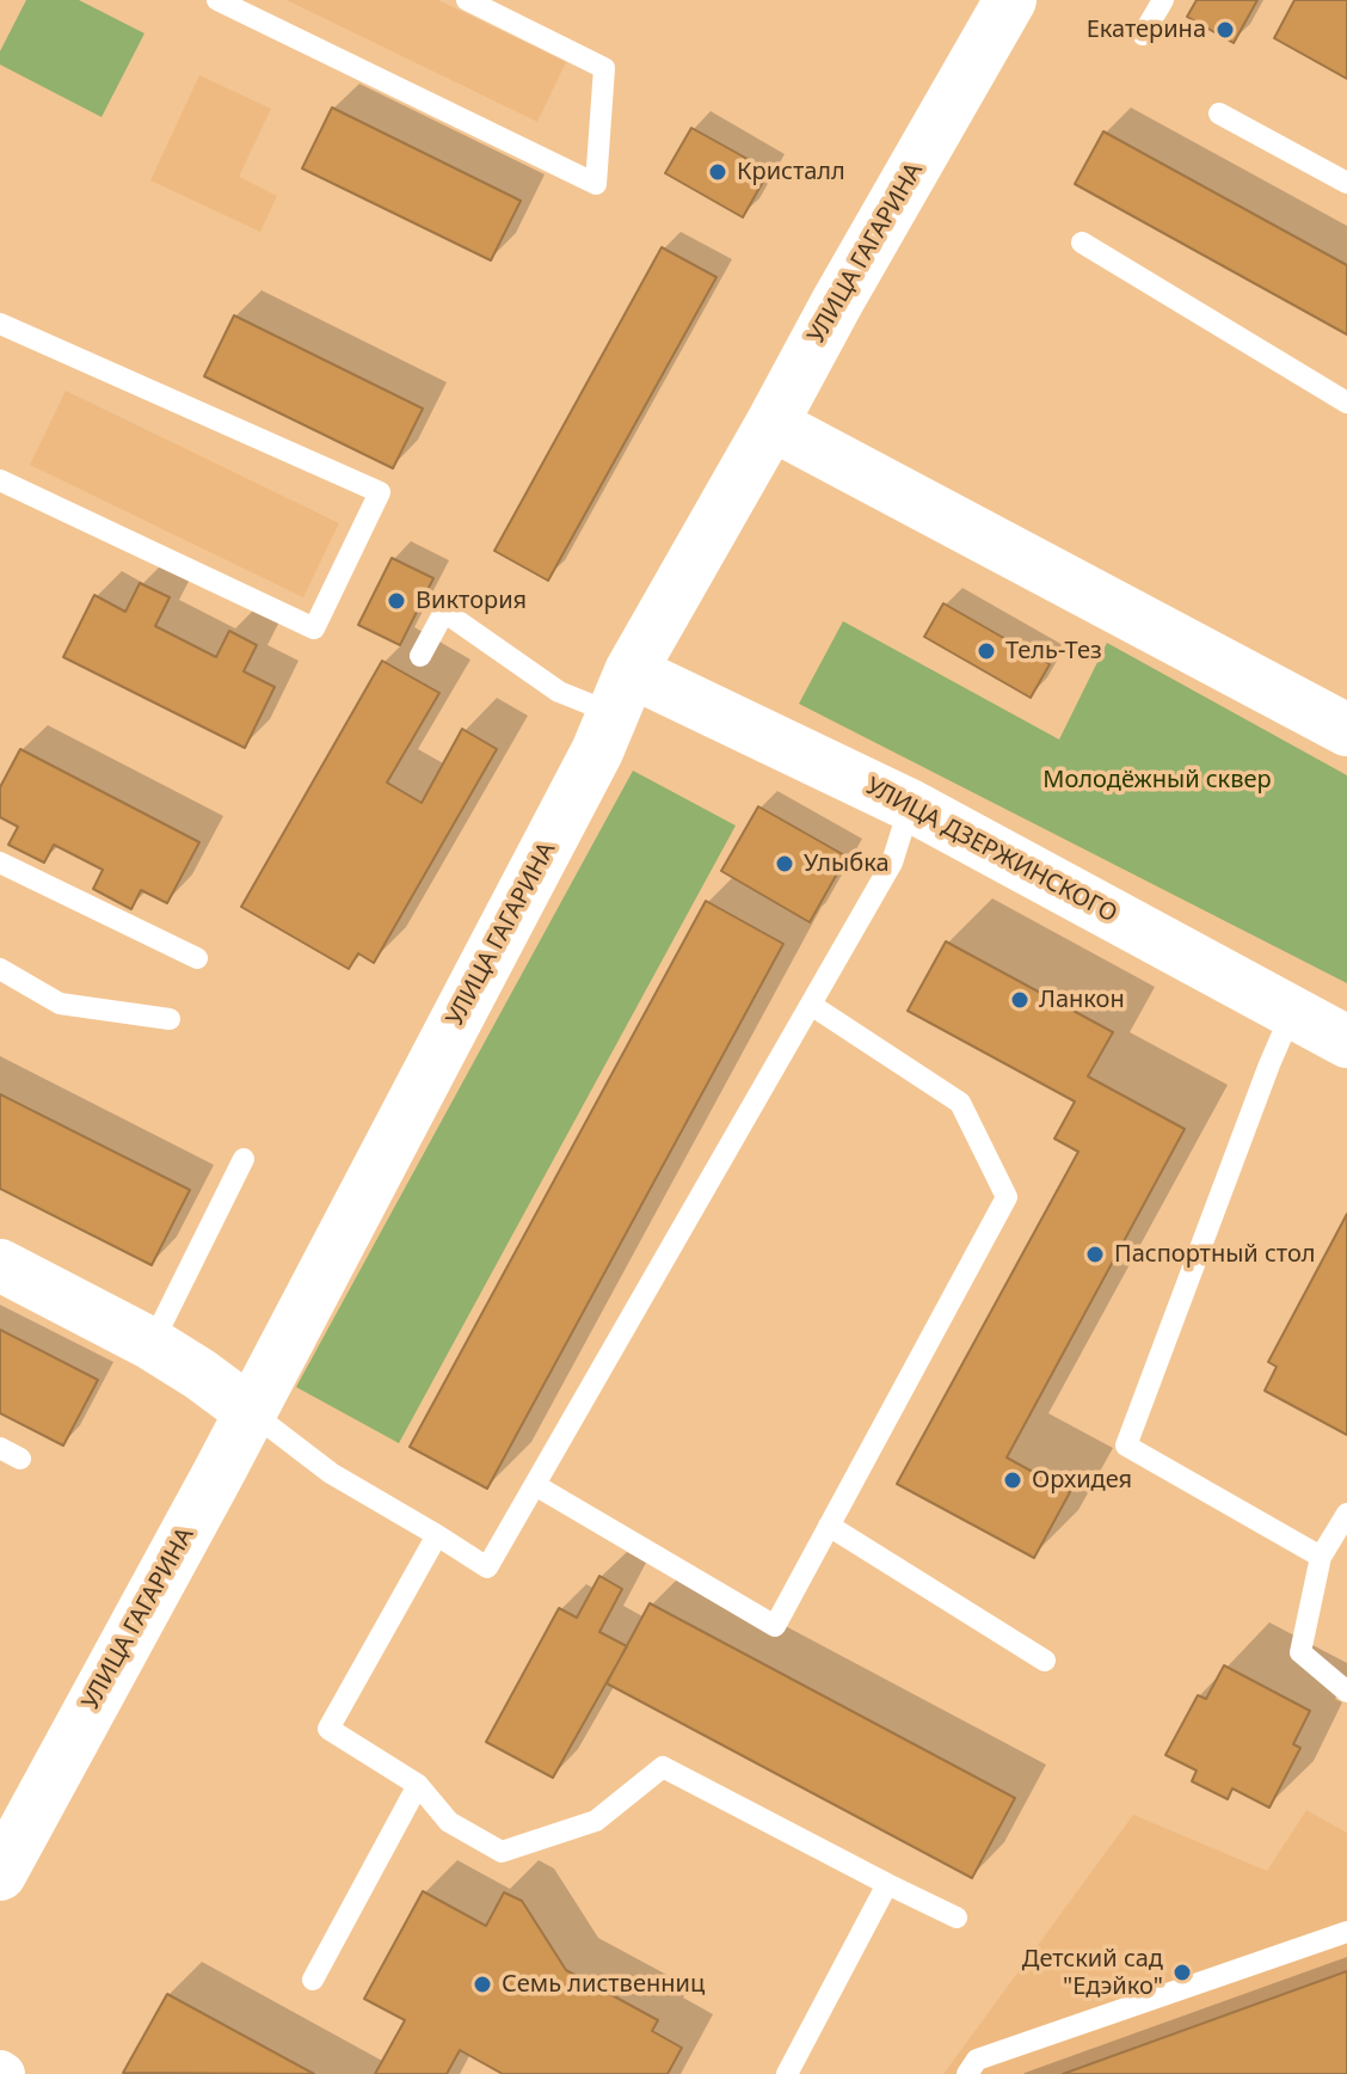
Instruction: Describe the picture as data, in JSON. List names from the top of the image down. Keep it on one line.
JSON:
{"streets":{"street":["УЛИЦА ГАГАРИНА","УЛИЦА ДЗЕРЖИНСКОГО"]},"crossings":[["УЛИЦА ГАГАРИНА","УЛИЦА ДЗЕРЖИНСКОГО"]],"parks":["Молодёжный сквер"],"places":["Екатерина","Кристалл","Виктория","Тель-Тез","Улыбка","Ланкон","Паспортный стол","Орхидея","Детский сад \"Едэйко\"","Семь лиственниц"]}
